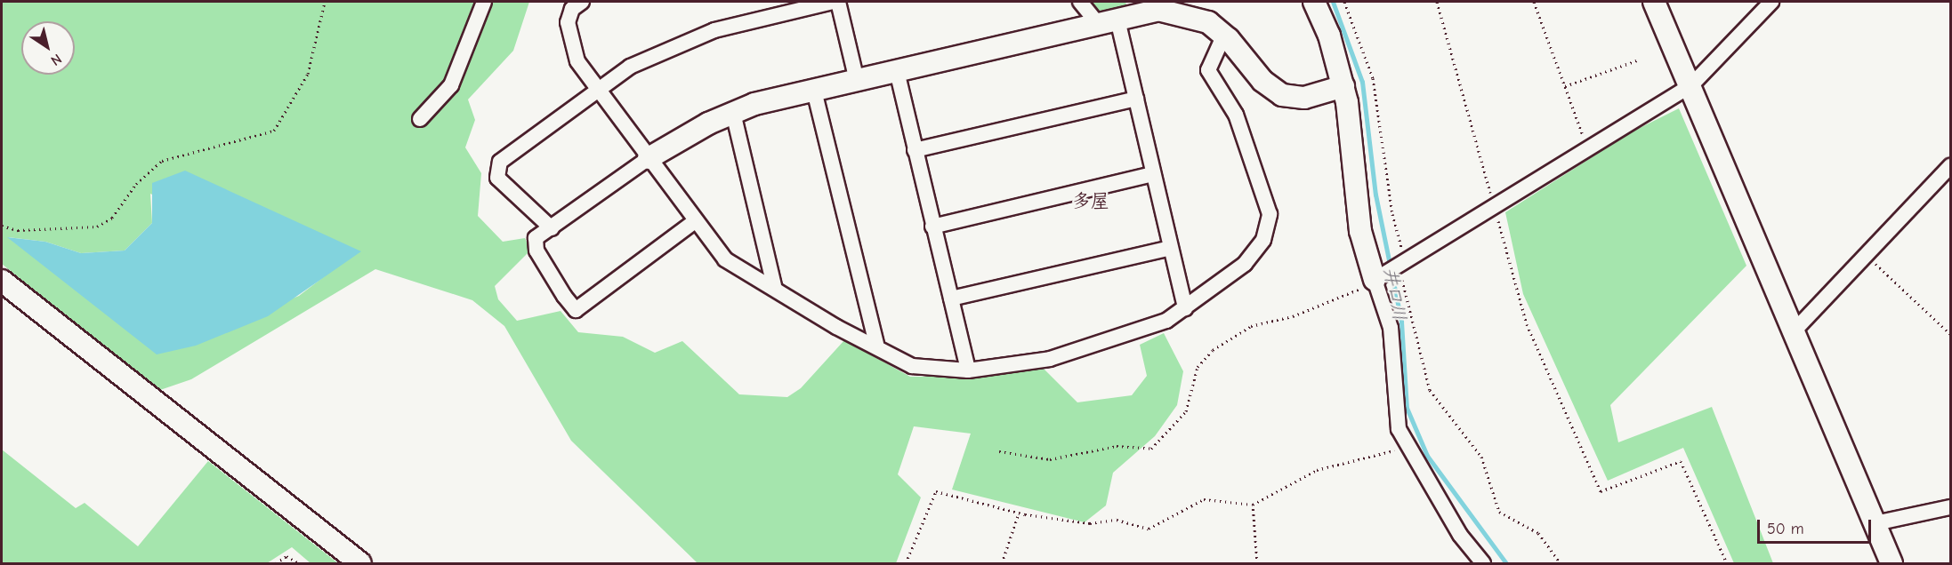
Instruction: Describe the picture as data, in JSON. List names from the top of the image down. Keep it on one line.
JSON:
{"districts":["多屋"],"water":["井口川"],"scale_bar":"50 m","north":"bottom right"}
